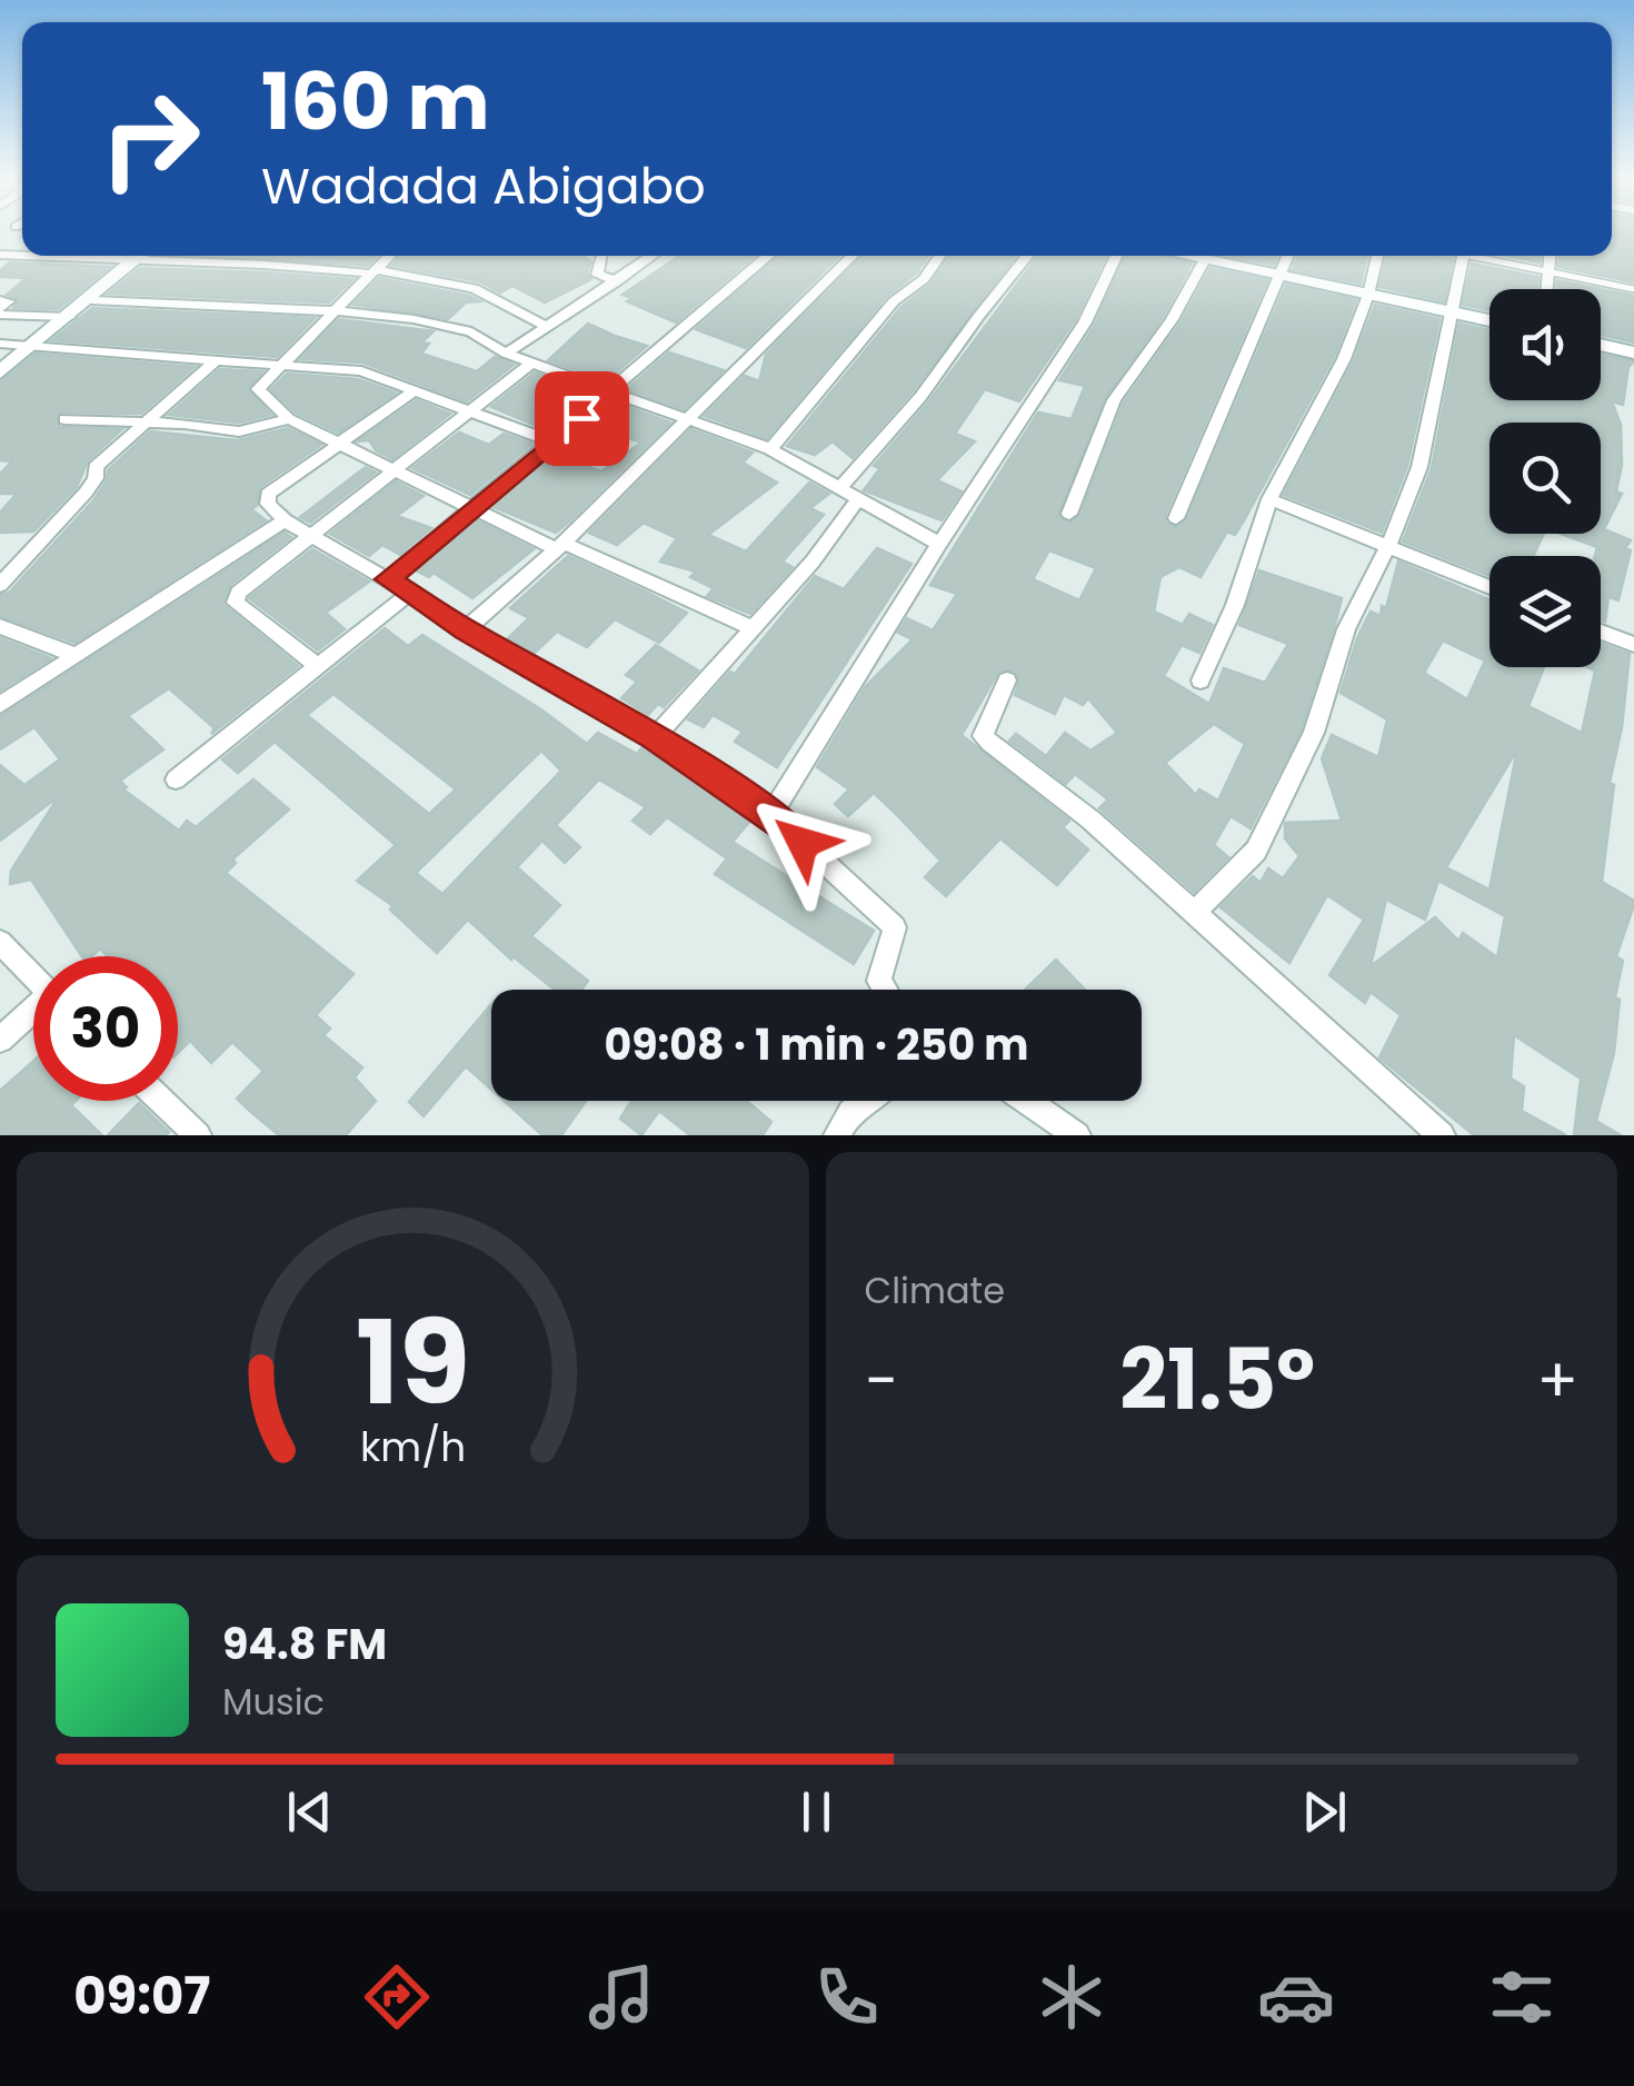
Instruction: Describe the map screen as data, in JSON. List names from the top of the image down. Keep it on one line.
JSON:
{"page":{"turn":["160 m","Wadada Abigabo"],"limit":"30","trip":"09:08 · 1 min · 250 m","tile":"Climate","heat":["−","21.5°","+"],"song":["94.8 FM","Music"],"tabs":"09:07","gauge":["19","km/h"]}}
